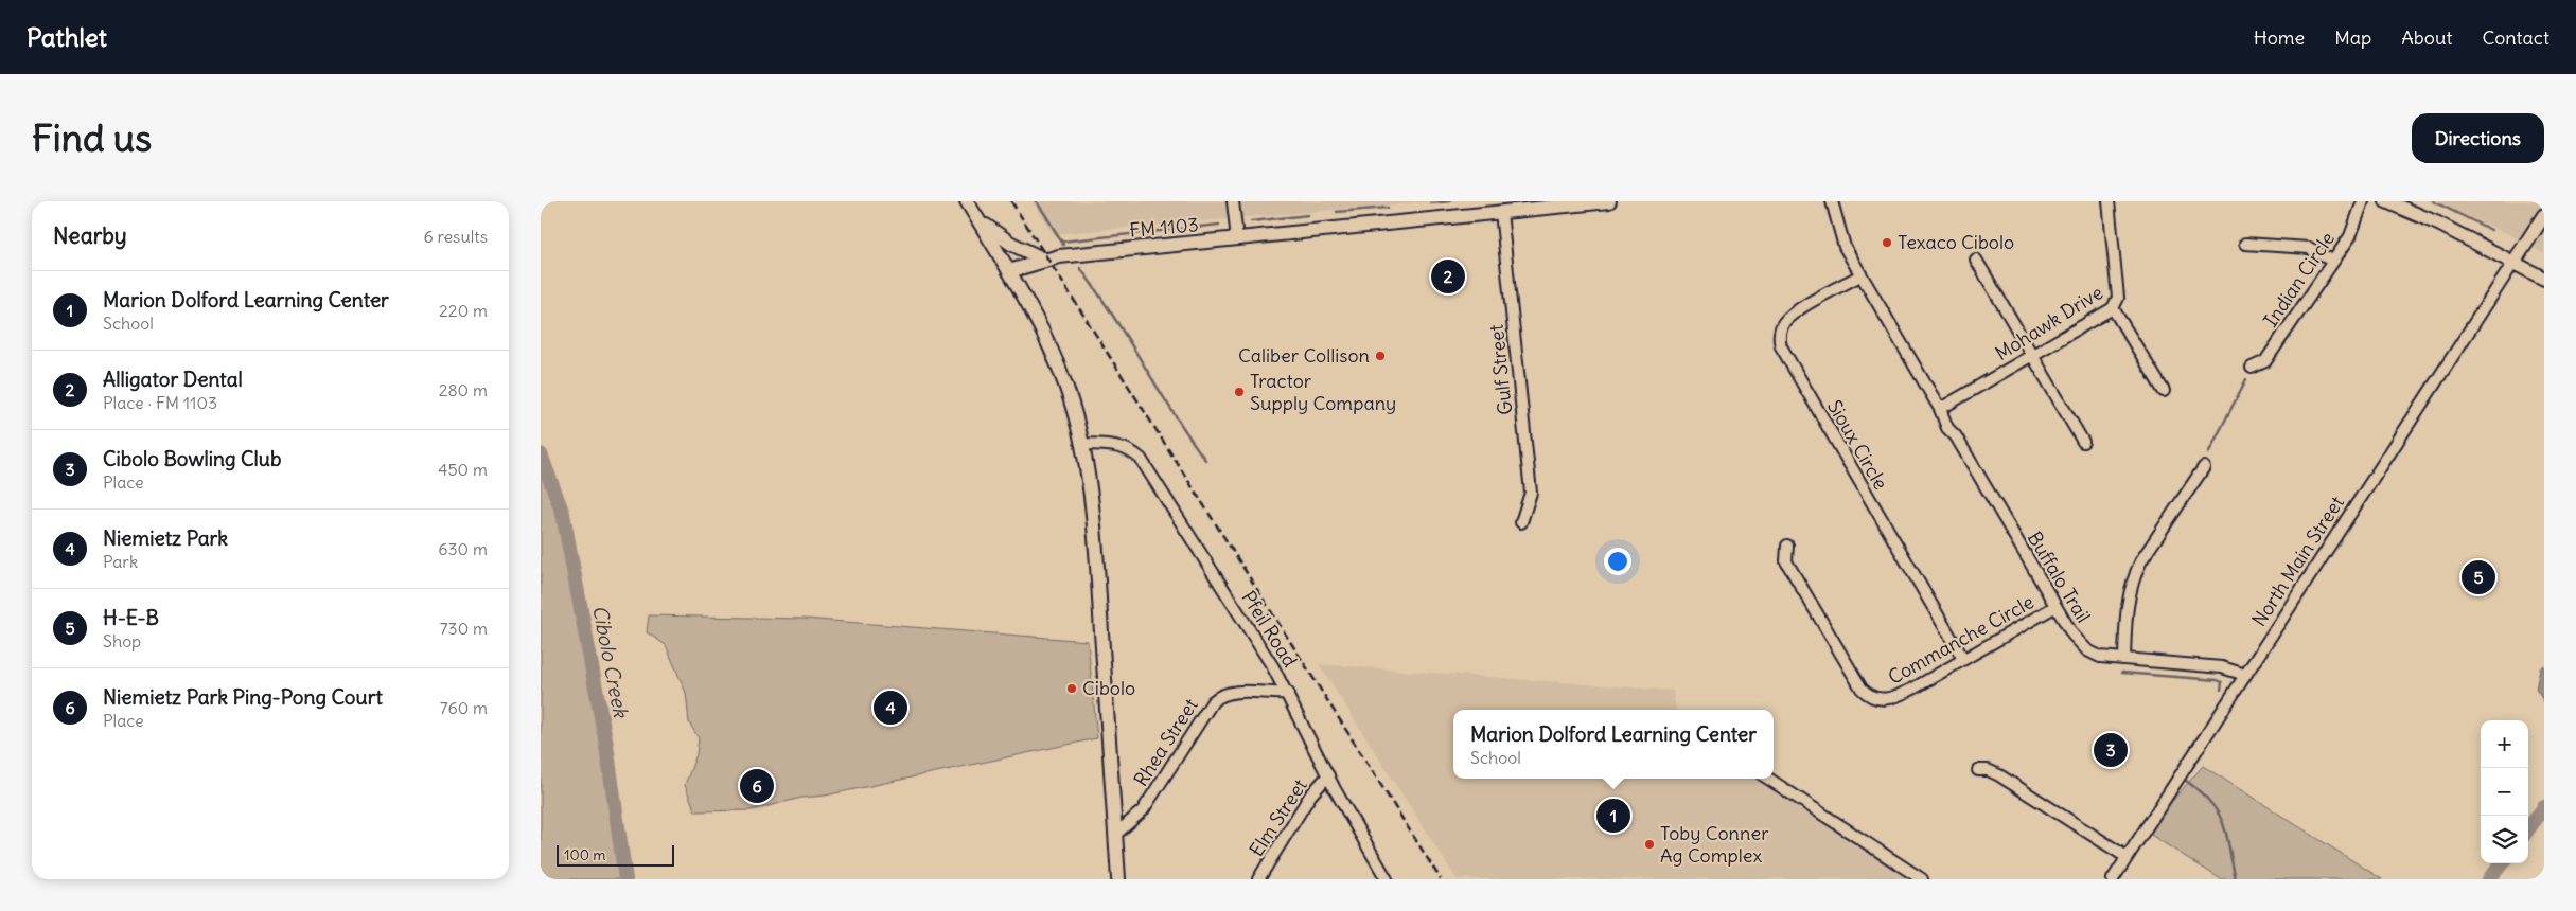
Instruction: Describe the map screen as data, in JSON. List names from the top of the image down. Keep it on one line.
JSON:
{"streets":{"main road":["FM 1103"],"street":["Indian Circle","Mohawk Drive","Gulf Street","Sioux Circle","North Main Street","Buffalo Trail","Pfeil Road","Commanche Circle","Rhea Street","Elm Street"]},"crossings":[["FM 1103","Gulf Street"],["Mohawk Drive","Buffalo Trail"],["Sioux Circle","Buffalo Trail"],["Sioux Circle","Commanche Circle"],["North Main Street","Buffalo Trail"],["Buffalo Trail","Commanche Circle"],["Pfeil Road","Rhea Street"],["Pfeil Road","Elm Street"]],"water":["Cibolo Creek"],"places":["Texaco Cibolo","Caliber Collison","Tractor Supply Company","Cibolo","Toby Conner Ag Complex"],"scale_bar":"100 m","page":{"header":"Pathlet","nav":["Home","Map","About","Contact"],"buttons":"Directions","title":"Find us","heading":["Nearby","6 results"],"pins":["2","5","4","3","6","1"],"list":[{"mark":"1","name":"Marion Dolford Learning Center","note":"School","value":"220 m"},{"mark":"2","name":"Alligator Dental","note":"Place · FM 1103","value":"280 m"},{"mark":"3","name":"Cibolo Bowling Club","note":"Place","value":"450 m"},{"mark":"4","name":"Niemietz Park","note":"Park","value":"630 m"},{"mark":"5","name":"H-E-B","note":"Shop","value":"730 m"},{"mark":"6","name":"Niemietz Park Ping-Pong Court","note":"Place","value":"760 m"}],"popup":["Marion Dolford Learning Center","School"],"map_buttons":["+","−"],"scale":"100 m"}}
